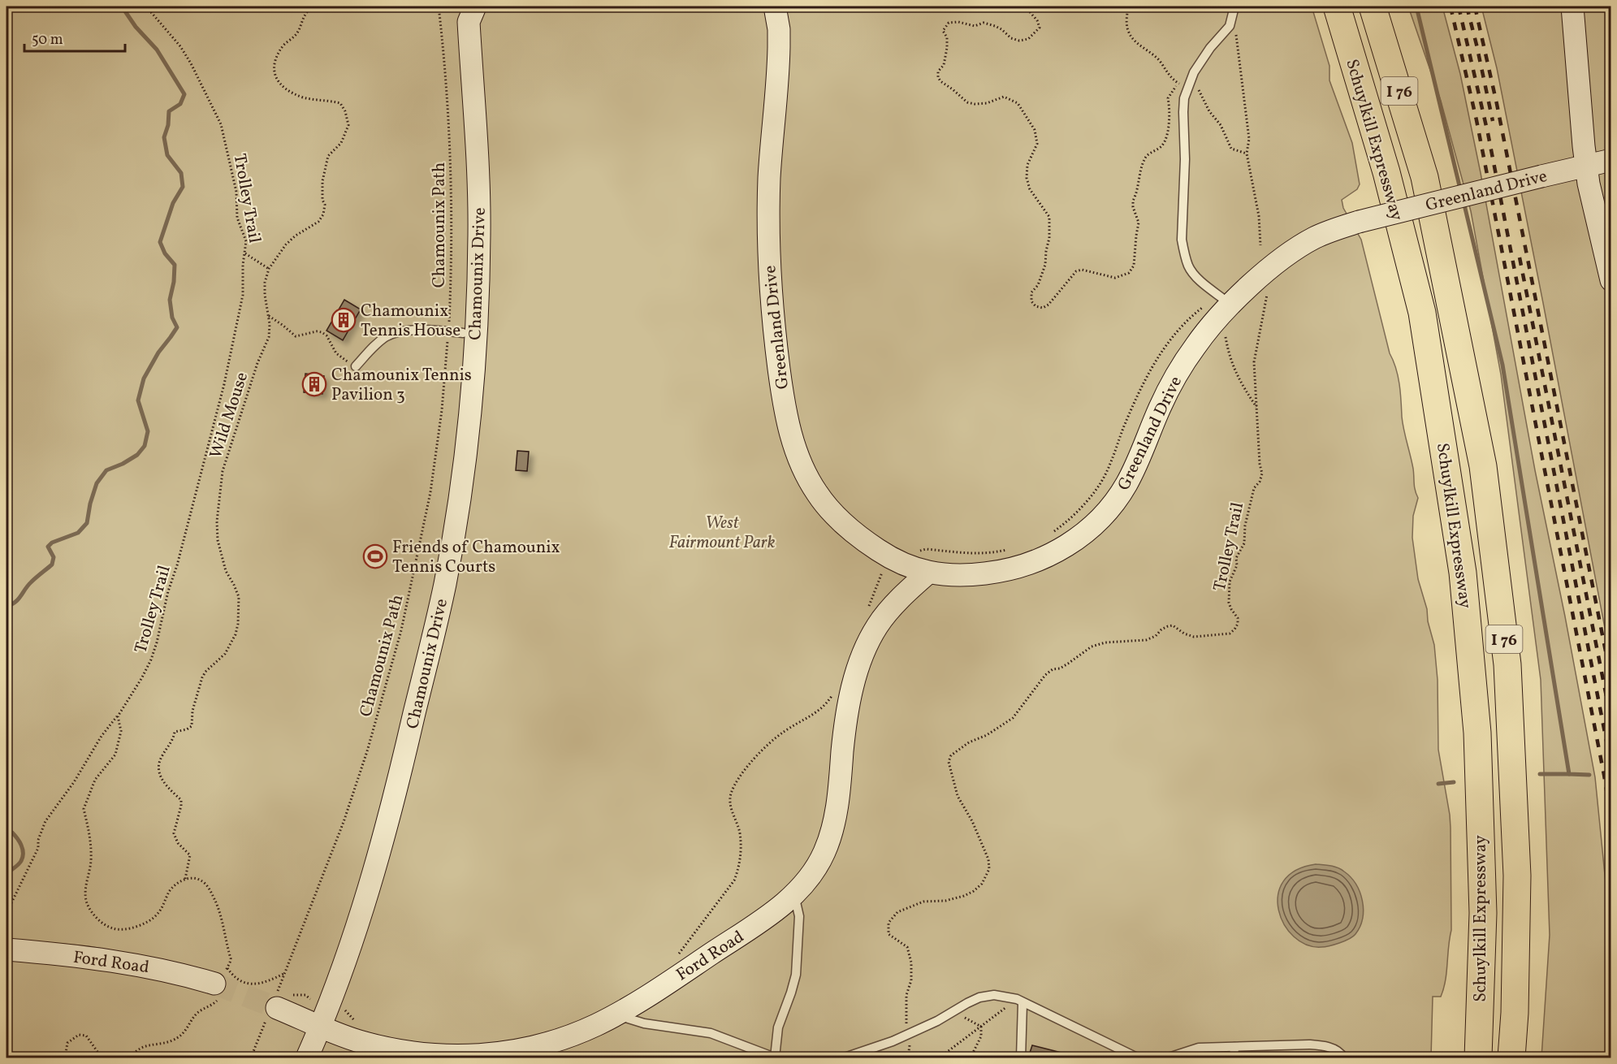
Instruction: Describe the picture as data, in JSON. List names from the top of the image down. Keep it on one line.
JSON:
{"streets":{"highway":["I 76","Schuylkill Expressway"],"main road":["Greenland Drive","Chamounix Drive","Ford Road"],"path":["Trolley Trail","Chamounix Path","Wild Mouse"]},"crossings":[["Greenland Drive","Ford Road"],["Chamounix Path","Ford Road"],["Chamounix Drive","Ford Road"]],"parks":["West Fairmount Park"],"places":{"building":["Chamounix Tennis House","Chamounix Tennis Pavilion 3"],"sports":["Friends of Chamounix Tennis Courts"]},"scale_bar":"50 m"}
